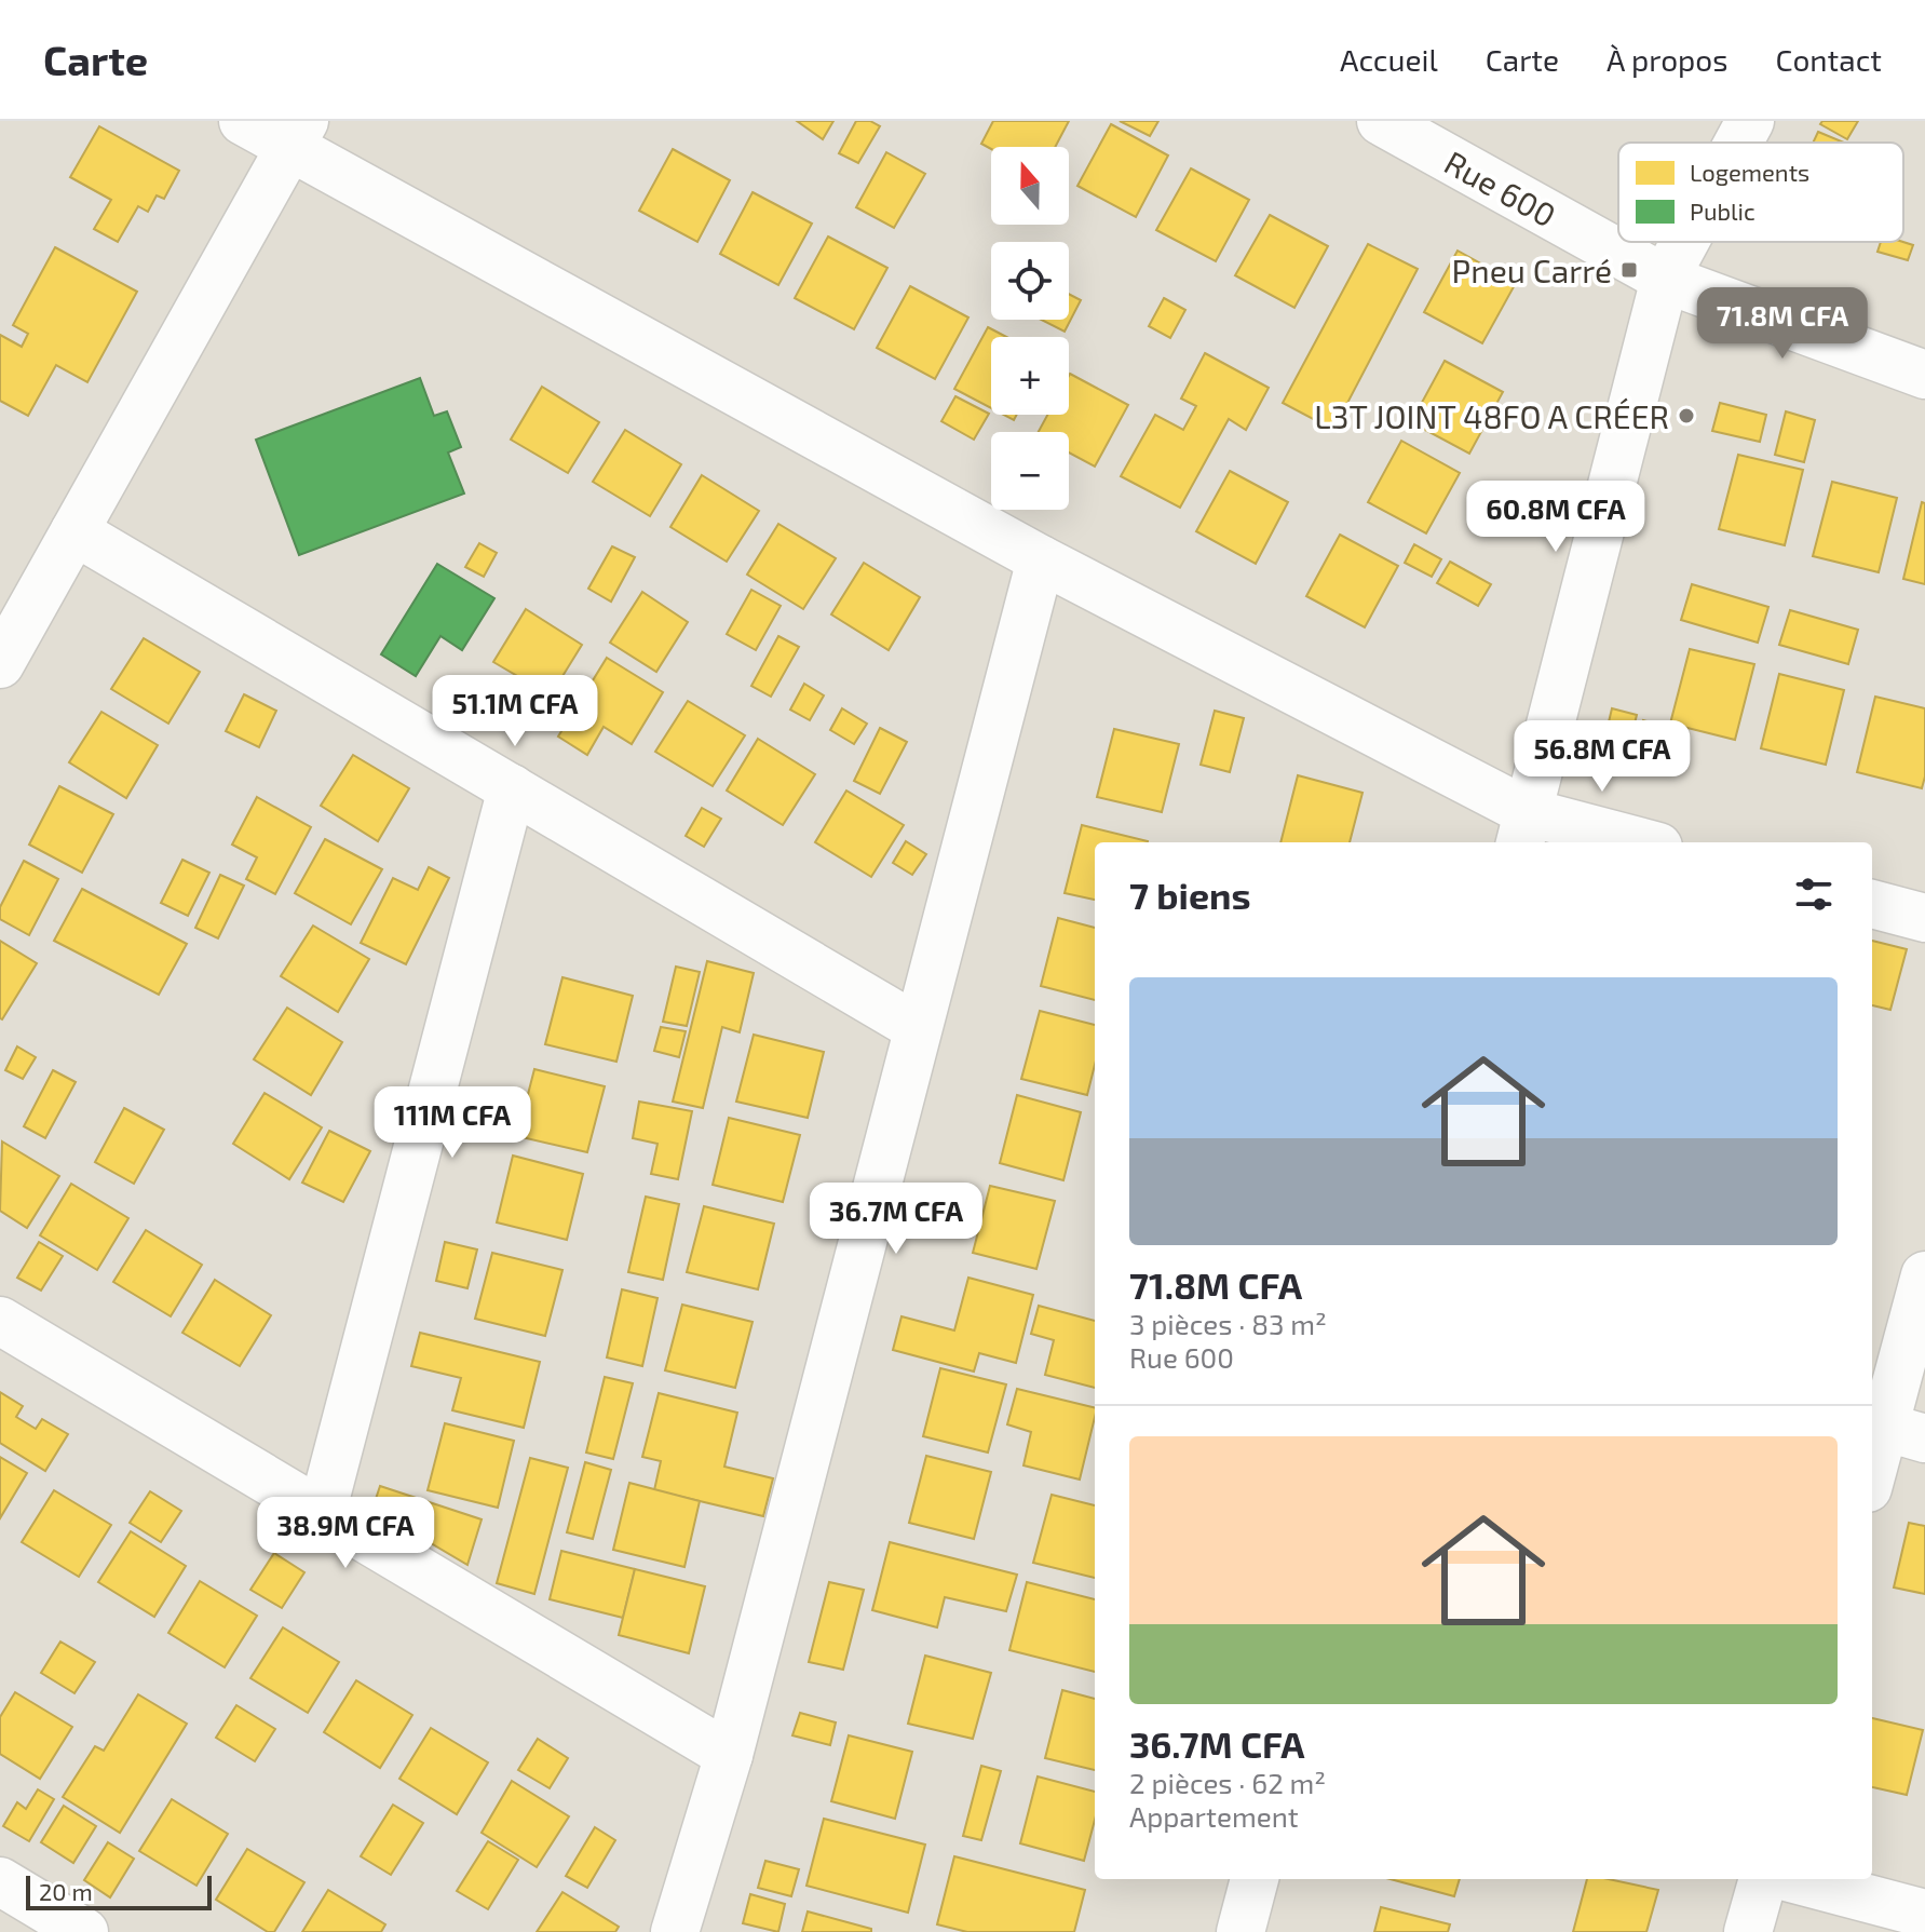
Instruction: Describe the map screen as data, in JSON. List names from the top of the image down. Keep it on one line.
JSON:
{"streets":{"street":["Rue 600"]},"places":{"transit":["Pneu Carré"],"other":["L3T JOINT 48FO A CRÉER"]},"legend":["Logements","Public"],"scale_bar":"20 m","north":"top","page":{"header":"Carte","nav":["Accueil","Carte","À propos","Contact"],"map_buttons":["+","−"],"price":["71.8M CFA","60.8M CFA","51.1M CFA","56.8M CFA","111M CFA","36.7M CFA","38.9M CFA"],"heading":"7 biens","list":[{"name":"71.8M CFA","note":"3 pièces · 83 m² · Rue 600"},{"name":"36.7M CFA","note":"2 pièces · 62 m² · Appartement"}],"scale":"20 m"}}
